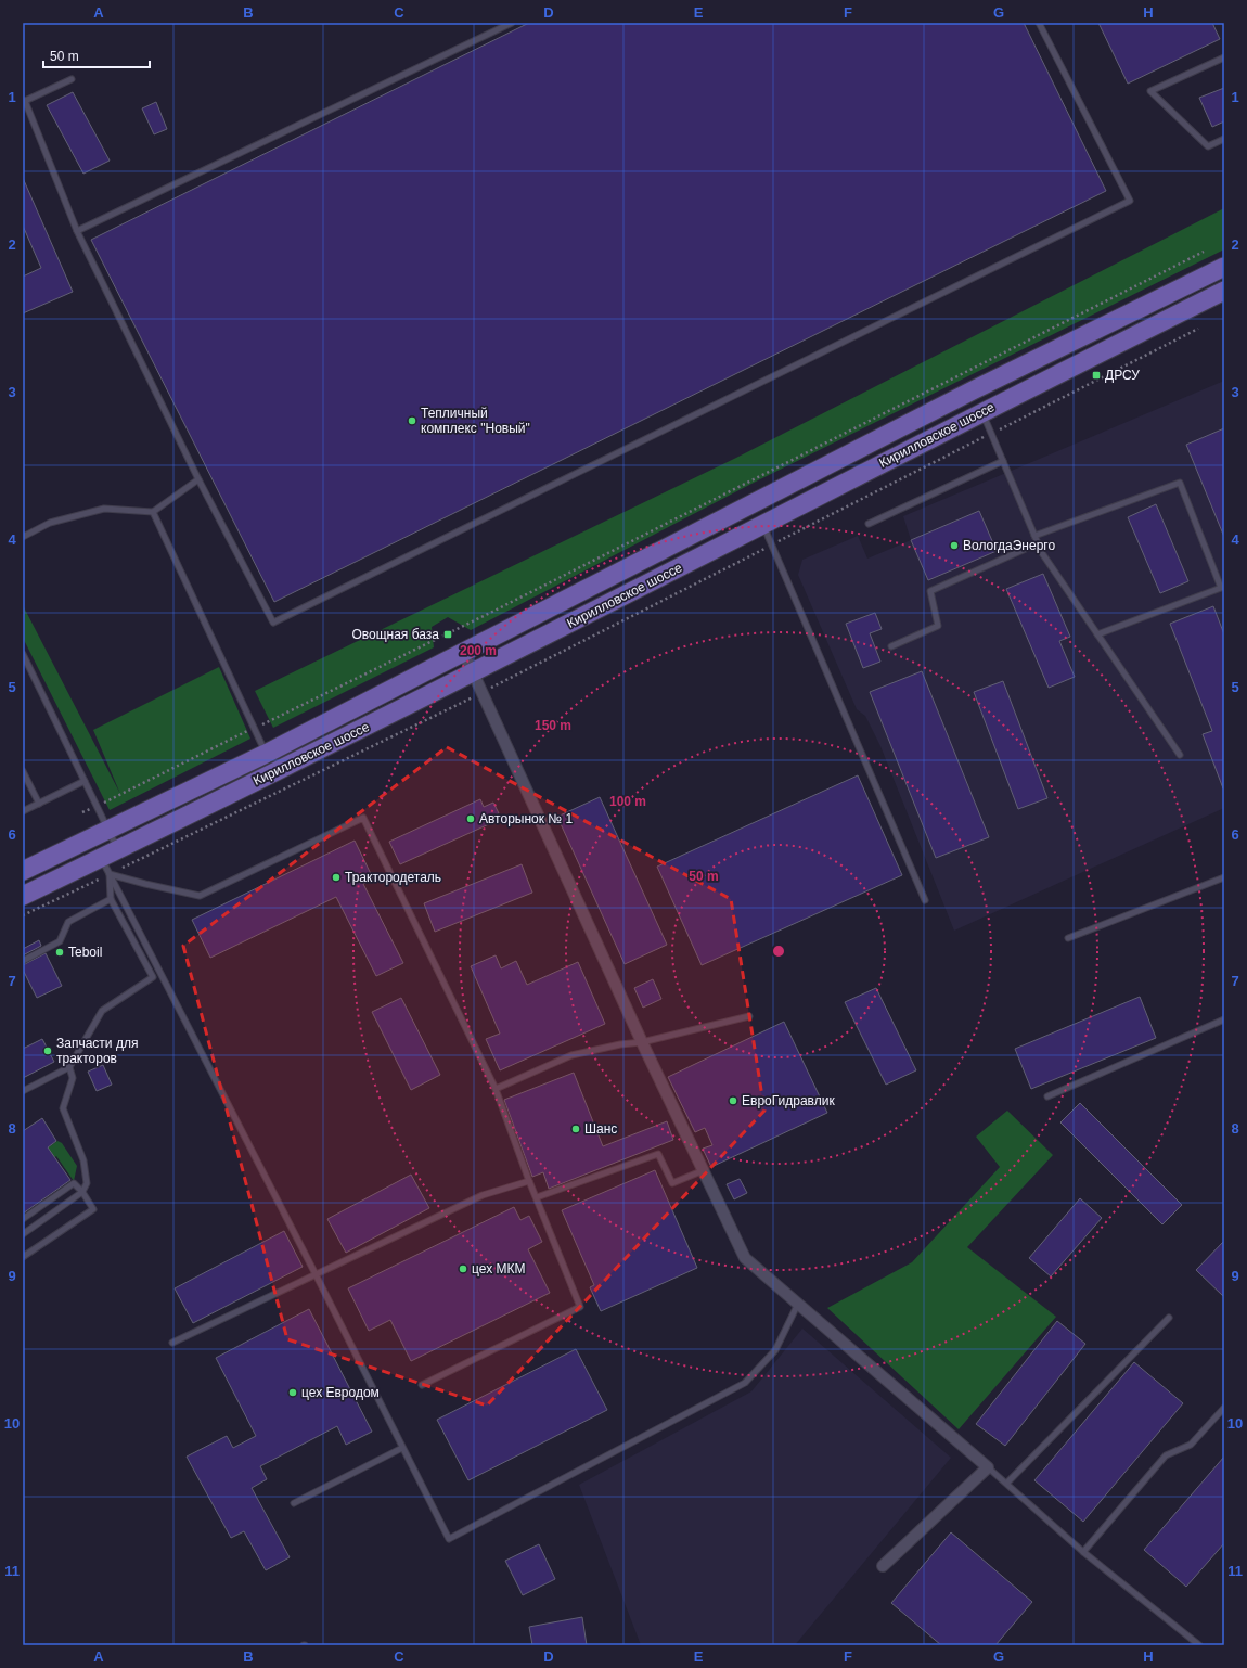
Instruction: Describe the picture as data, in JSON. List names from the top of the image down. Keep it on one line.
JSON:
{"streets":{"main road":["Кирилловское шоссе"]},"places":{"transit":["ДРСУ","Овощная база"],"other":["Тепличный комплекс \"Новый\"","ВологдаЭнерго","Авторынок № 1","Трактородеталь","Teboil","Запчасти для тракторов","ЕвроГидравлик","Шанс","цех МКМ","цех Евродом"]},"scale_bar":"50 m","grid":{"columns":["A","B","C","D","E","F","G","H"],"rows":["1","2","3","4","5","6","7","8","9","10","11"]},"rings":["200 m","150 m","100 m","50 m"]}
